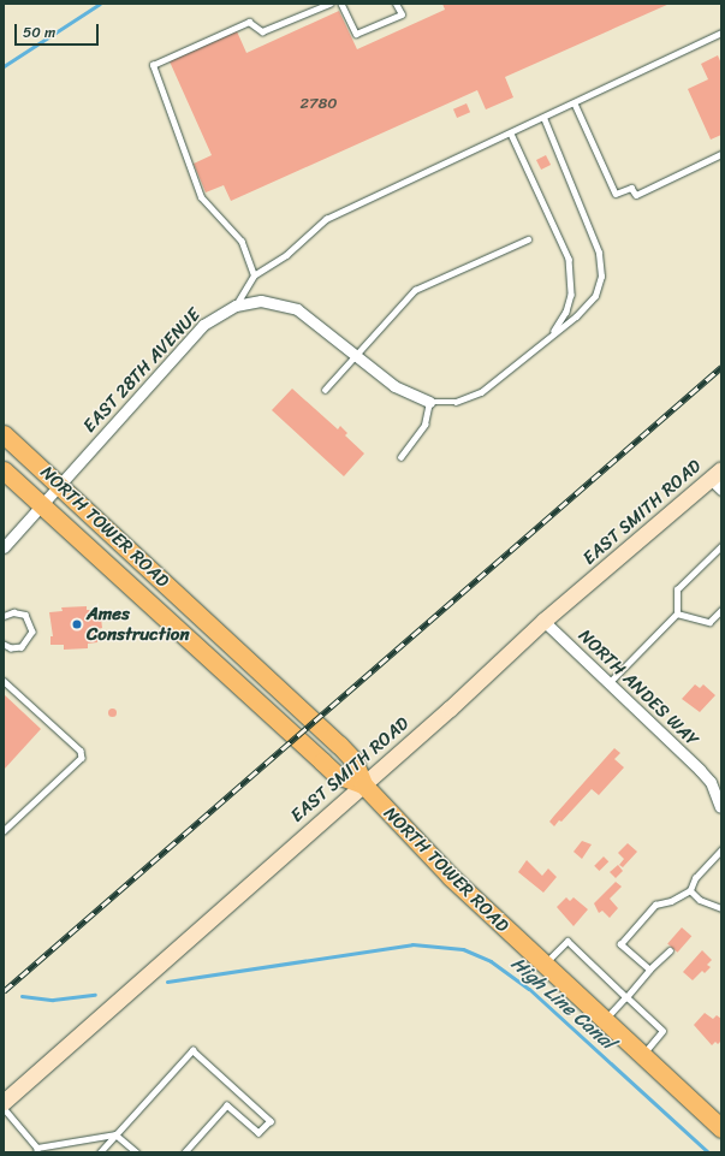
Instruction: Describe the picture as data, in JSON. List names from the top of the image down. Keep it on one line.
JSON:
{"streets":{"main road":["NORTH TOWER ROAD"],"street":["EAST 28TH AVENUE","EAST SMITH ROAD","NORTH ANDES WAY"]},"crossings":[["EAST 28TH AVENUE","NORTH TOWER ROAD"],["EAST SMITH ROAD","NORTH TOWER ROAD"],["EAST SMITH ROAD","NORTH ANDES WAY"]],"water":["High Line Canal"],"places":["Ames Construction"],"house_numbers":["2780"],"scale_bar":"50 m"}
